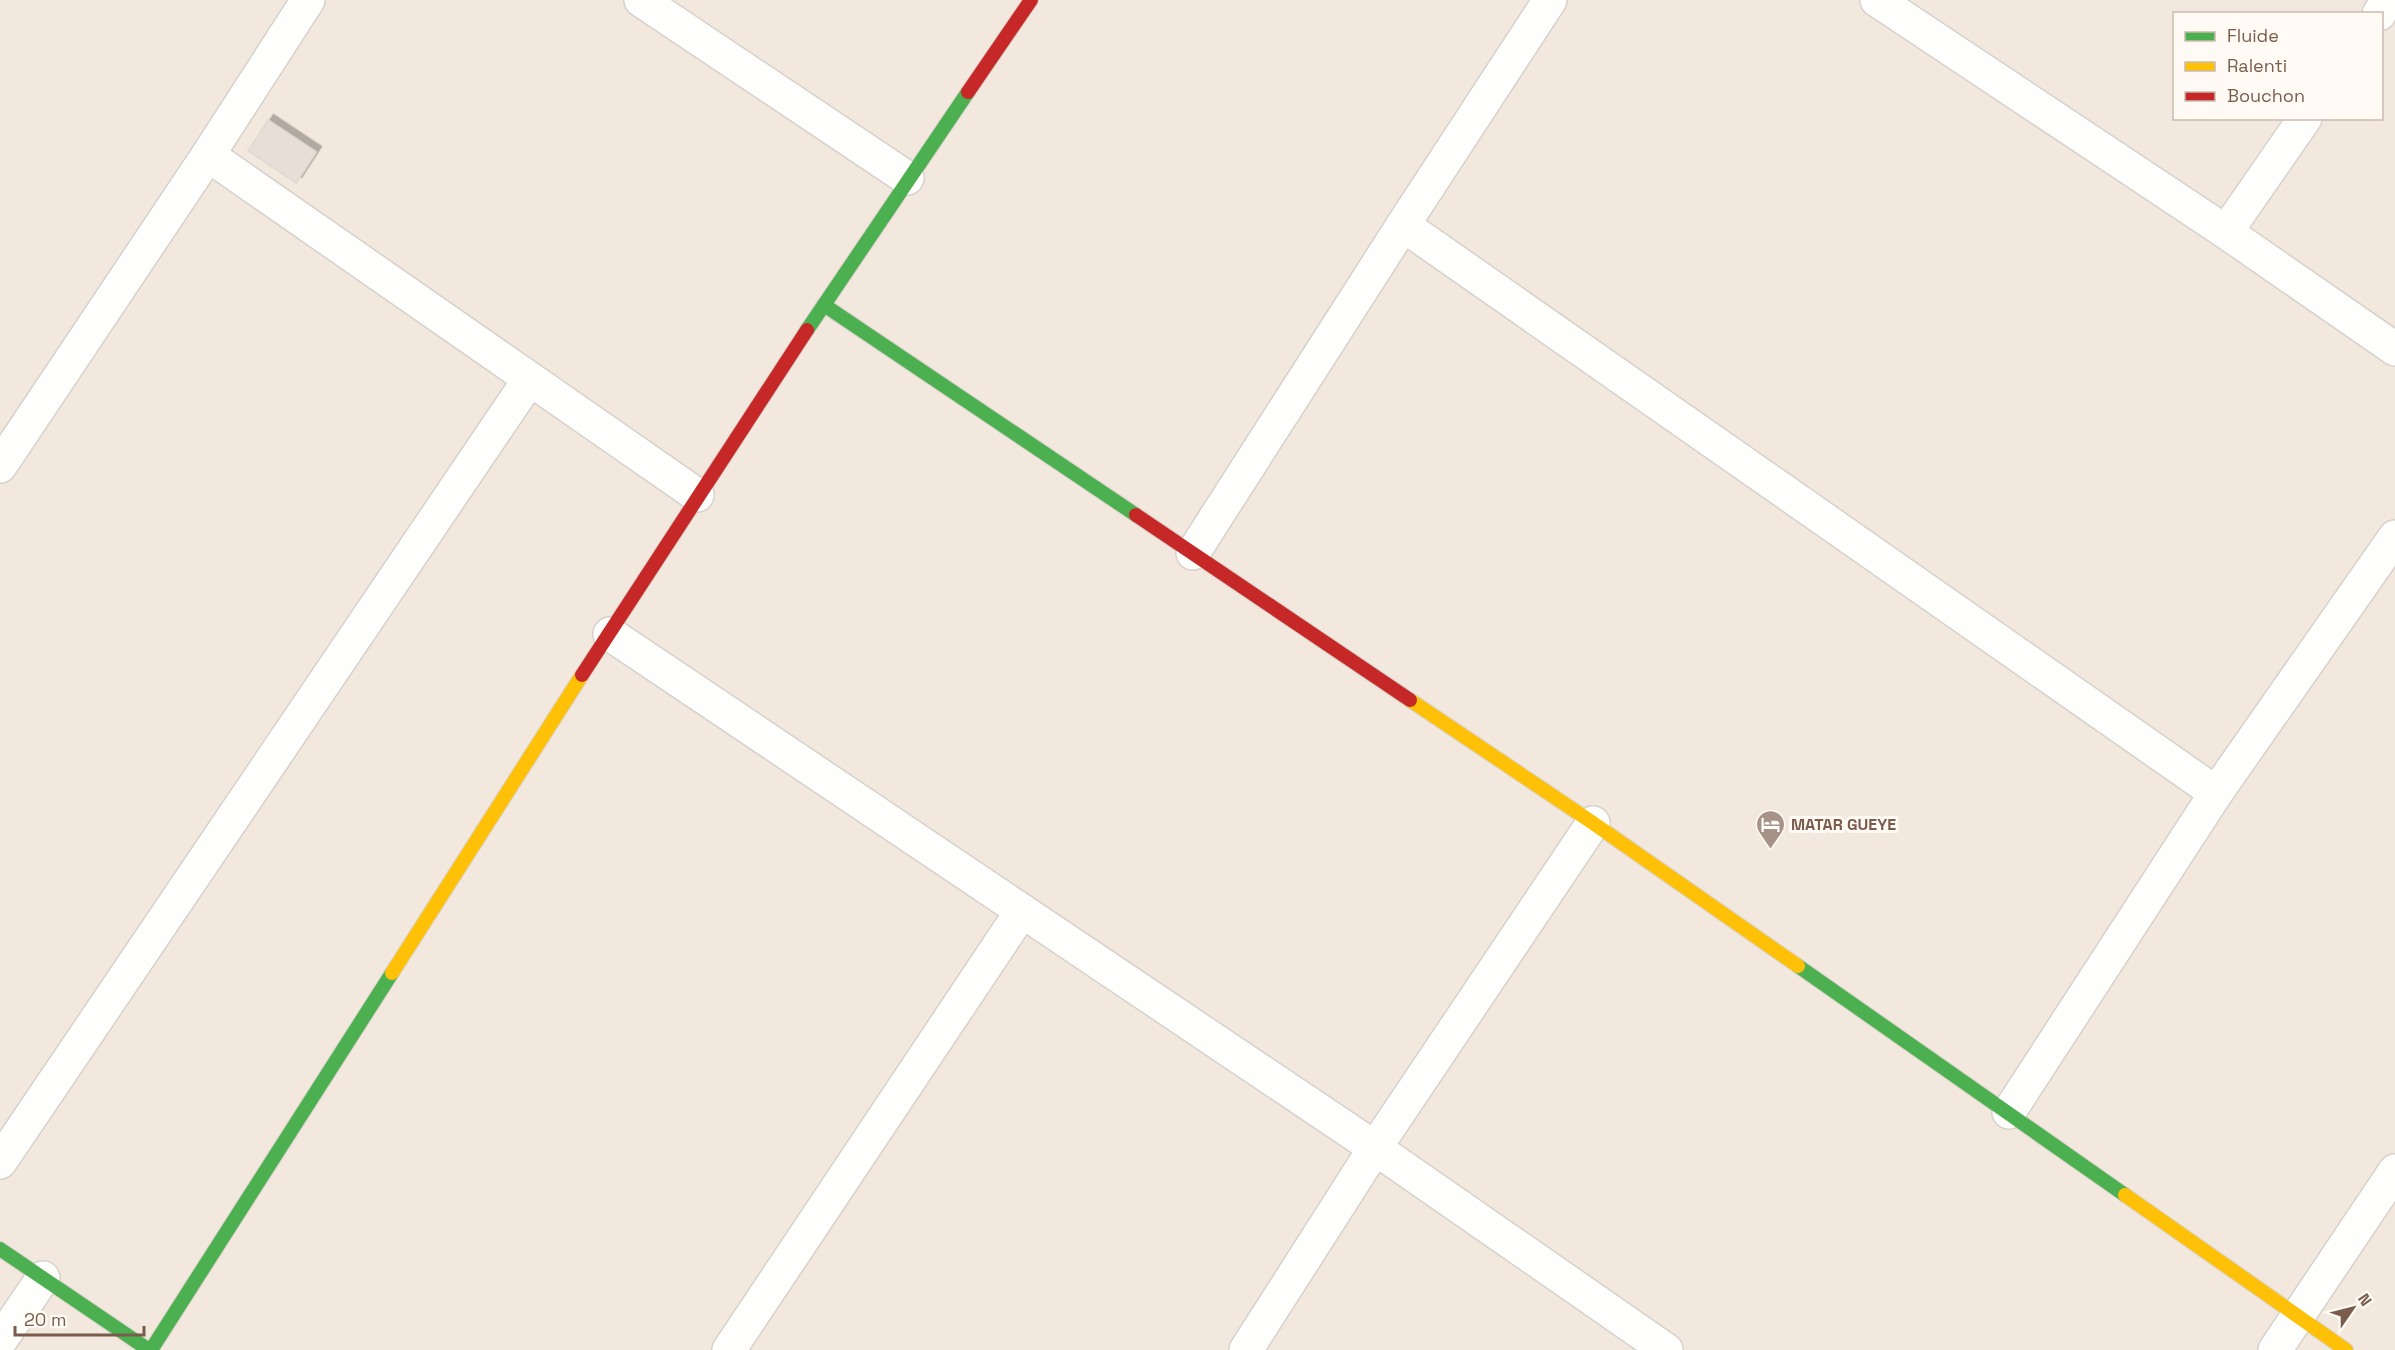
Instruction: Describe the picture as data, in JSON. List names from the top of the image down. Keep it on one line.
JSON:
{"places":{"hotel":["MATAR GUEYE"]},"legend":["Fluide","Ralenti","Bouchon"],"scale_bar":"20 m","north":"top right"}
